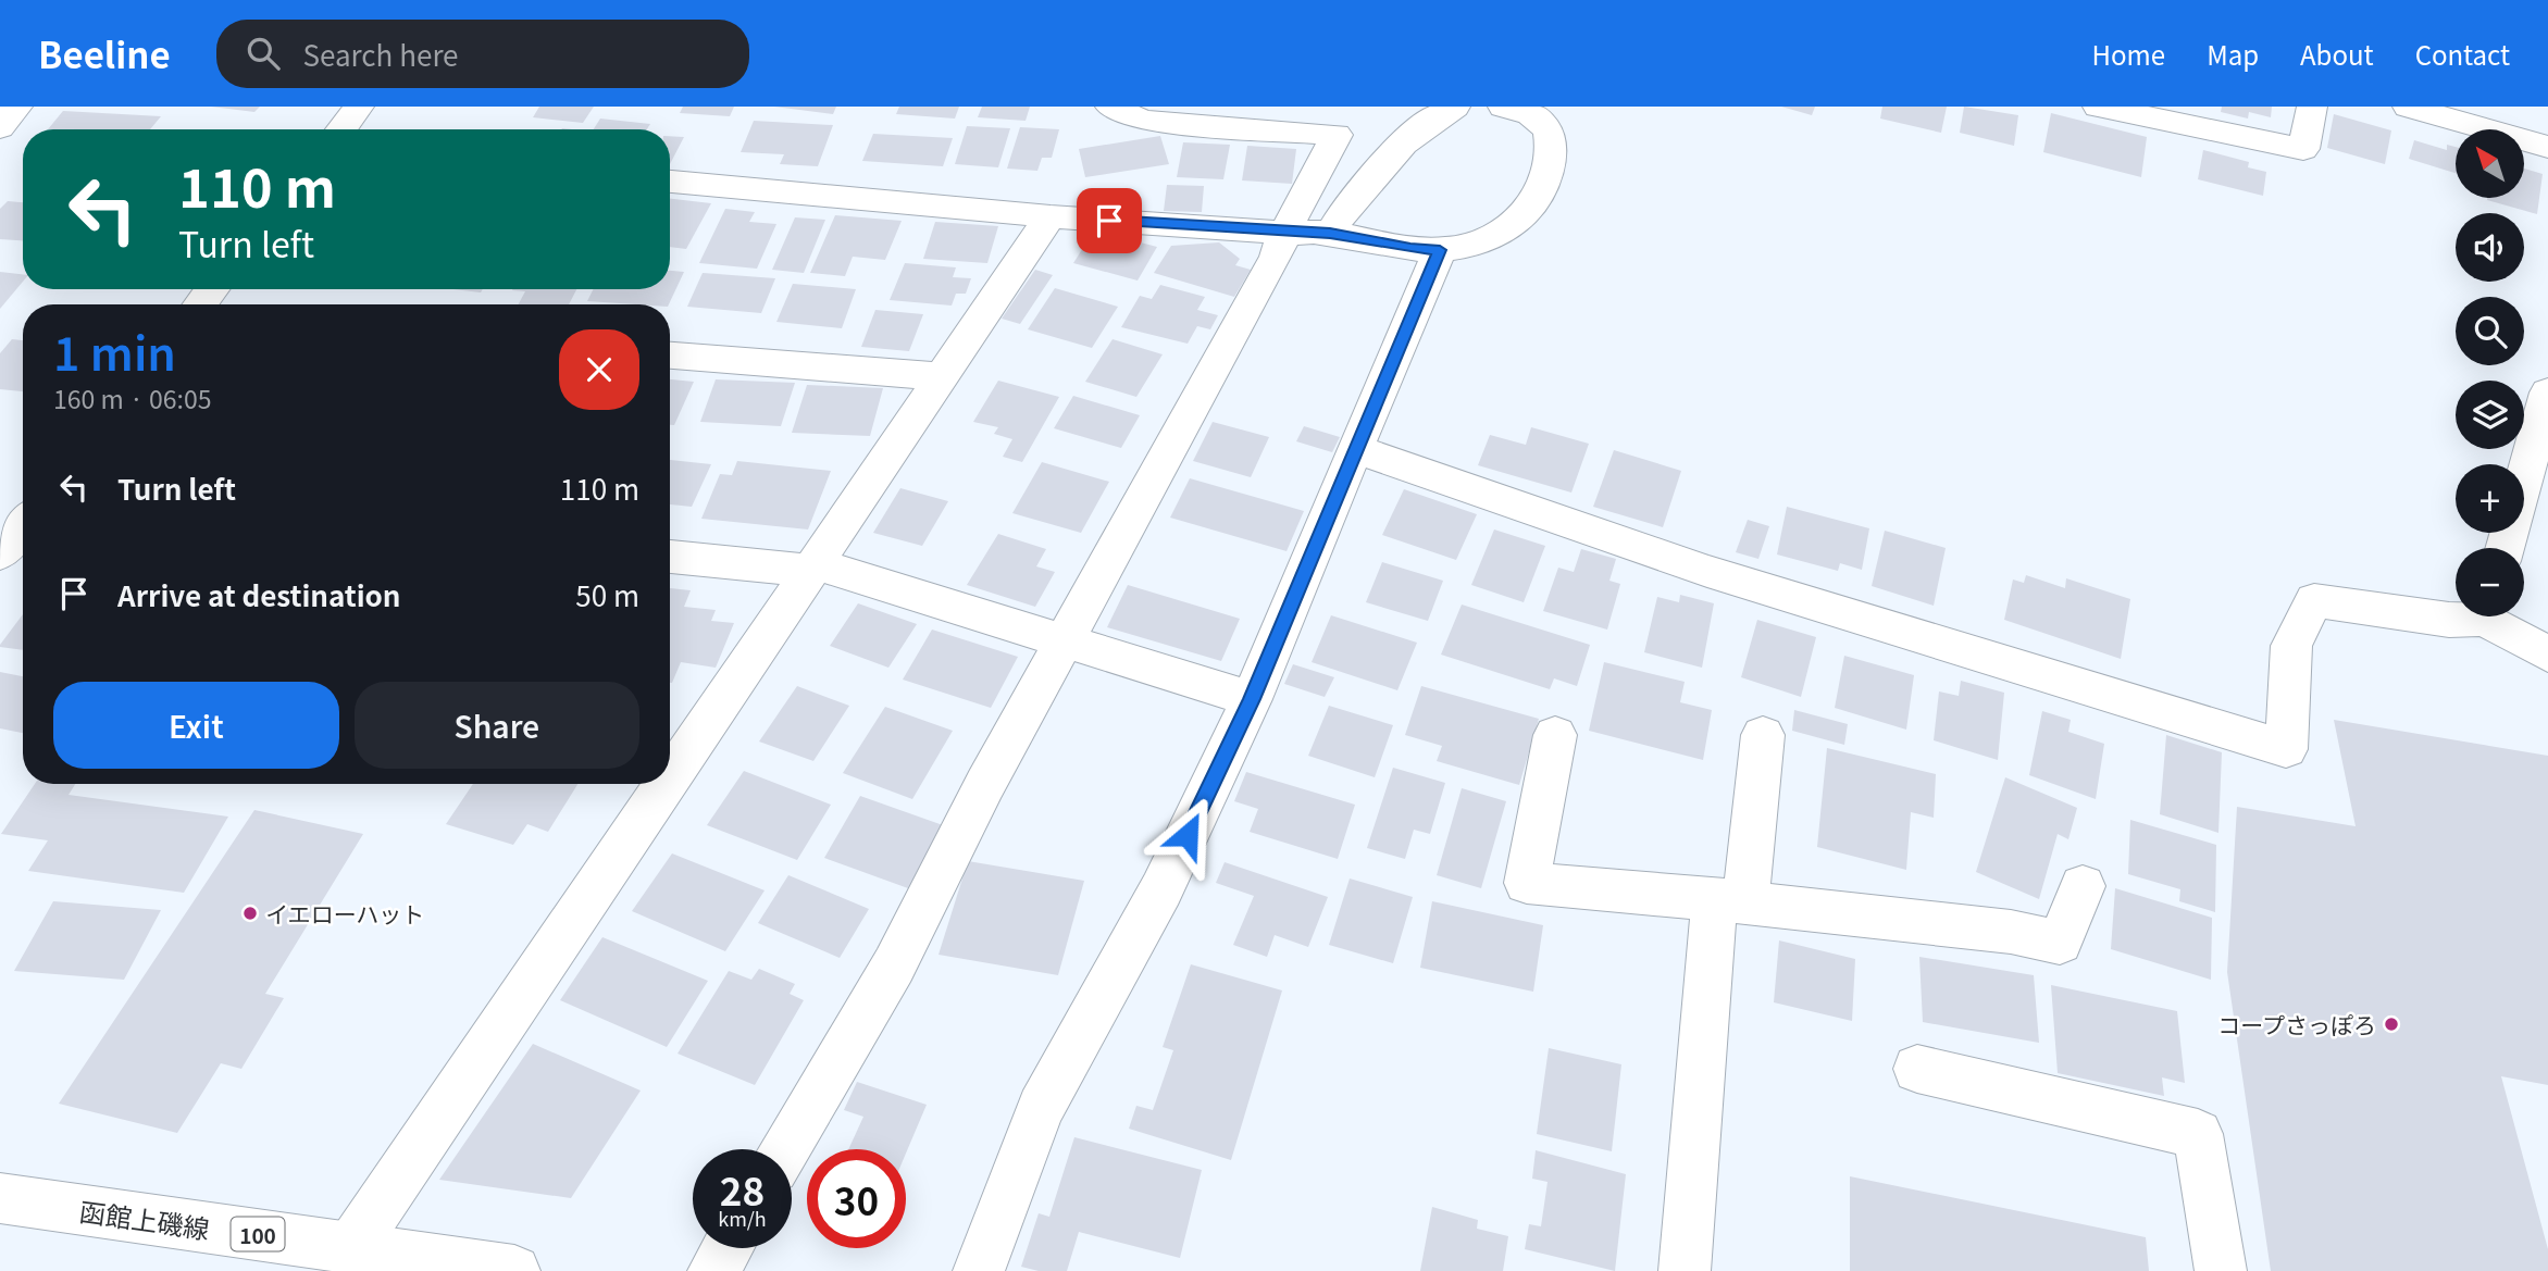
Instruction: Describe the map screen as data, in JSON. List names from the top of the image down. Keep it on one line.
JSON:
{"streets":{"street":["函館上磯線","100"]},"places":["イエローハット","コープさっぽろ"],"north":"top left","page":{"header":"Beeline","search":"Search here","nav":["Home","Map","About","Contact"],"map_buttons":["+","−"],"turn":["110 m","Turn left"],"heading":["1 min","160 m · 06:05"],"list":[{"name":"Turn left","value":"110 m"},{"name":"Arrive at destination","value":"50 m"}],"buttons":["Exit","Share"],"speed":"28 km/h","limit":"30"}}
